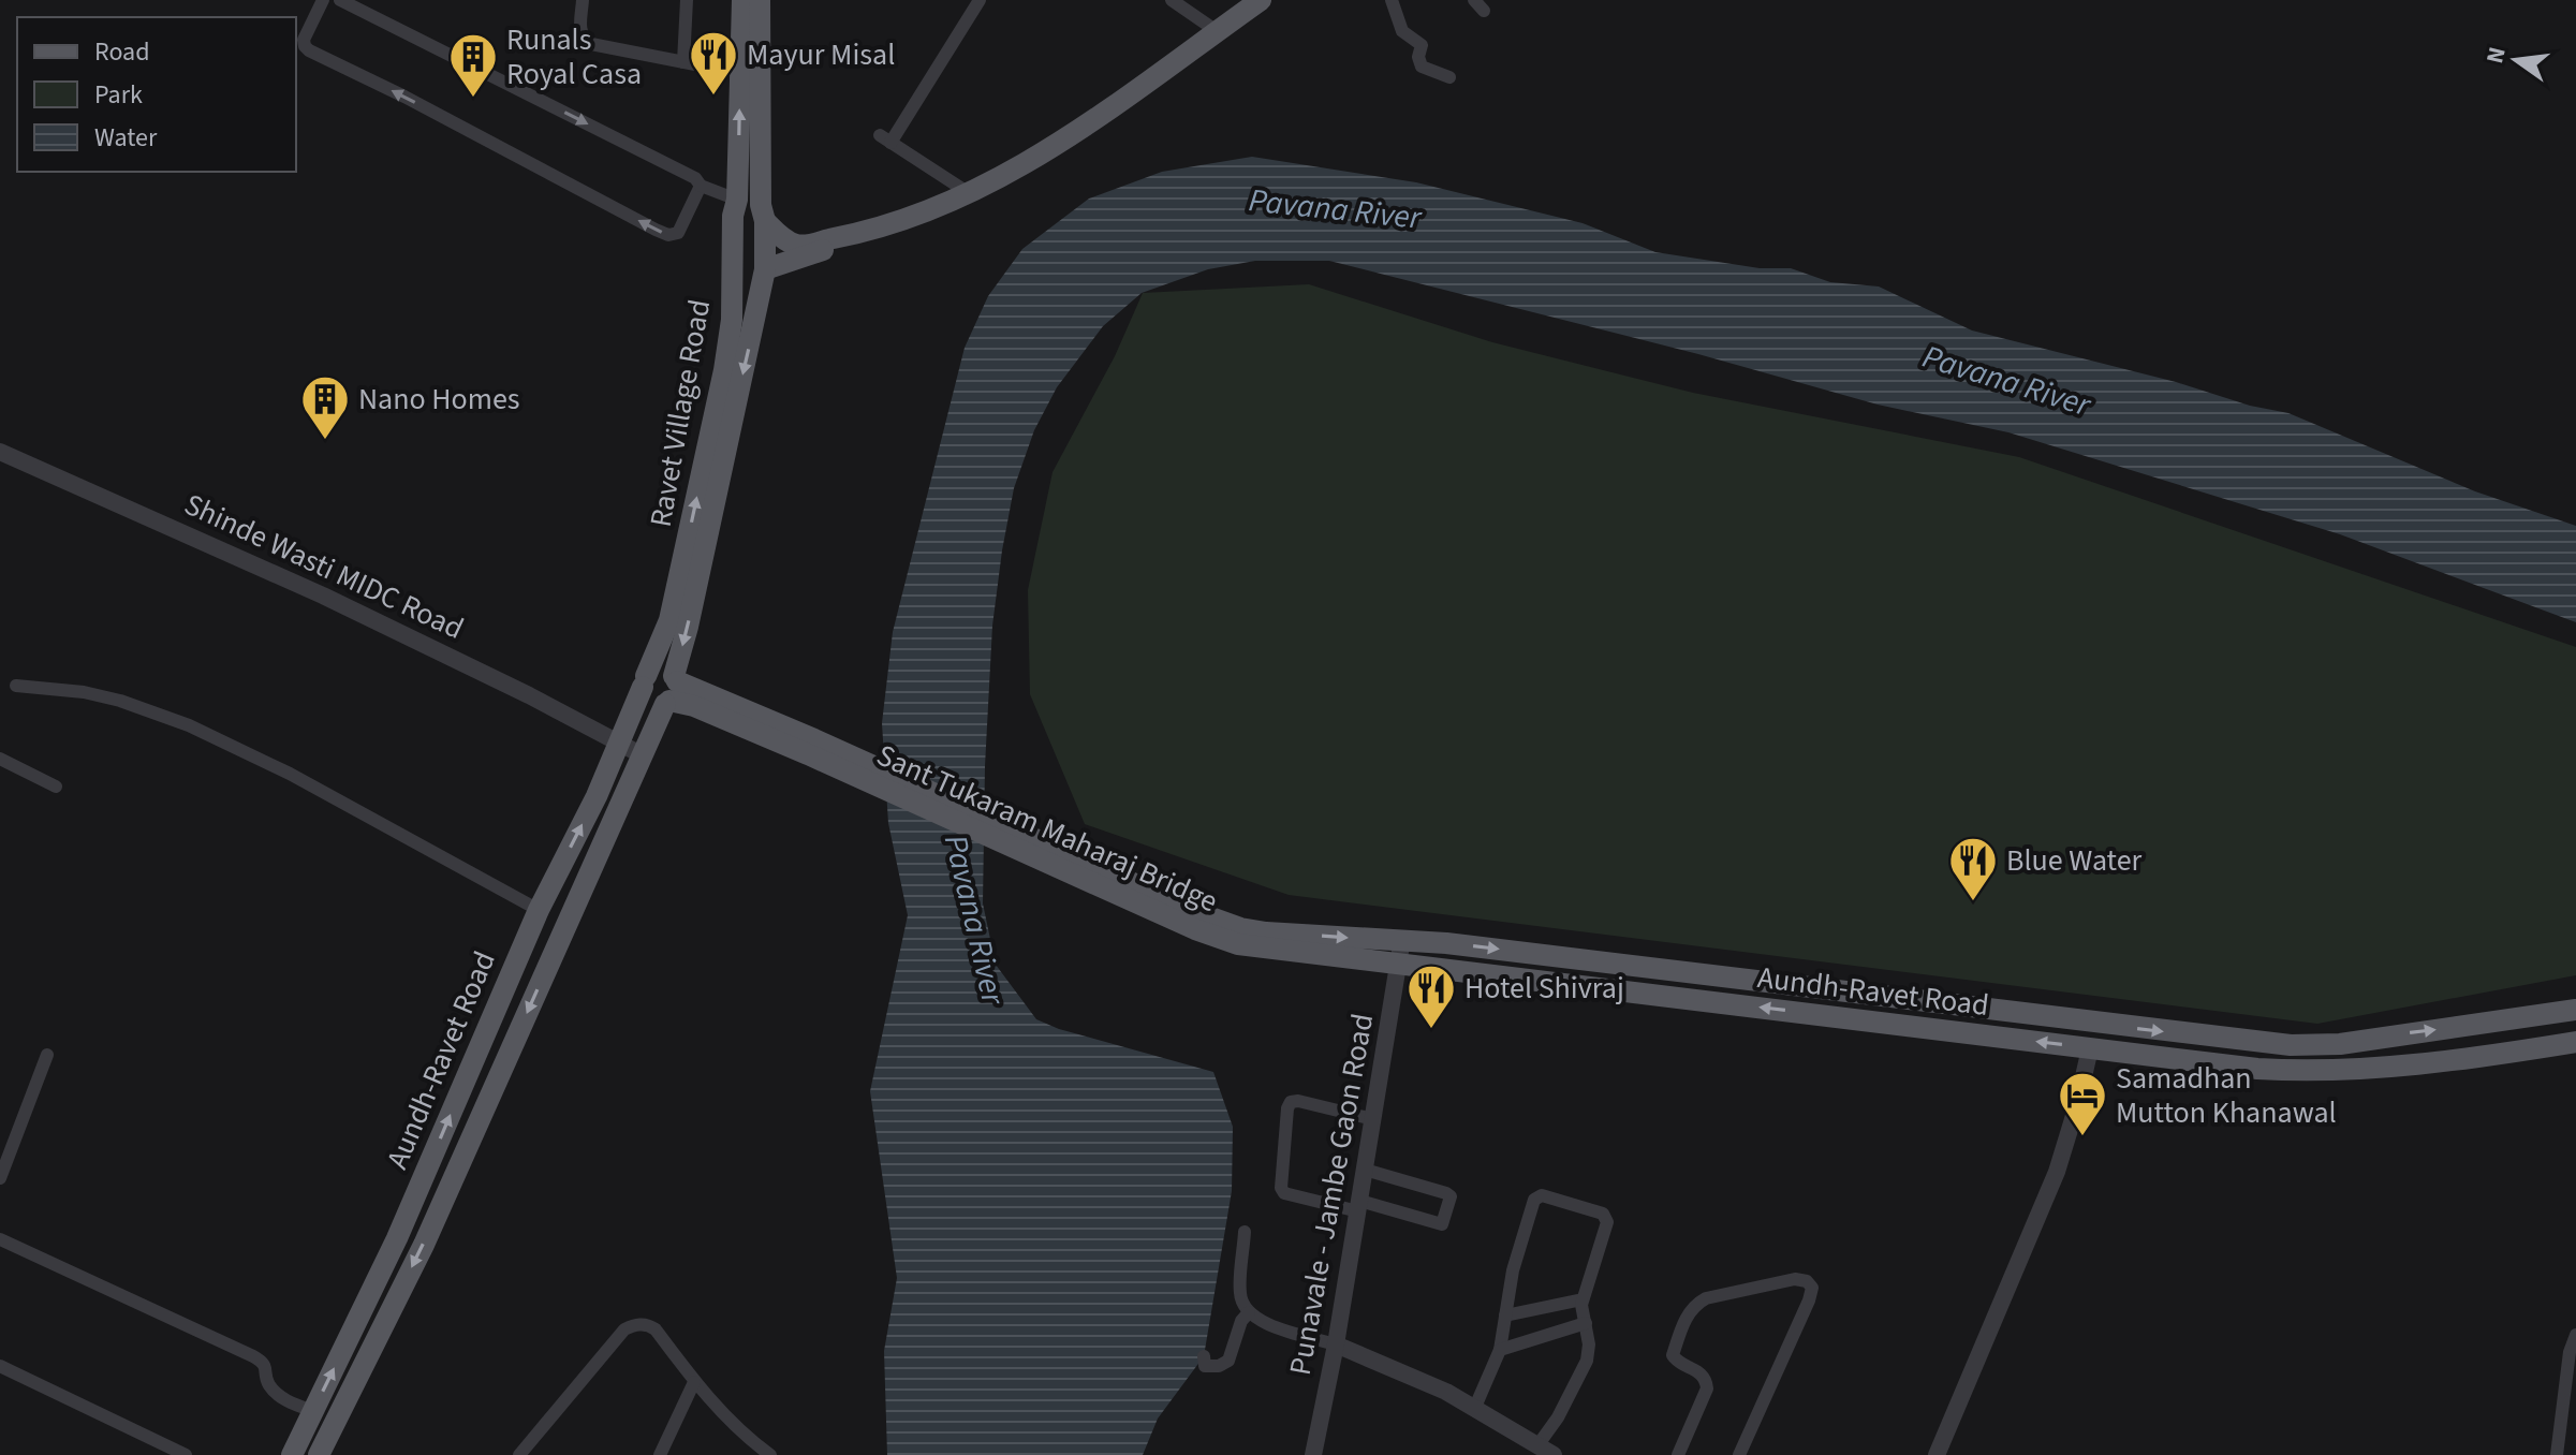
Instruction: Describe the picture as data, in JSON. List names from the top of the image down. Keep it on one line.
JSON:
{"streets":{"main road":["Ravet Village Road","Sant Tukaram Maharaj Bridge","Aundh-Ravet Road"],"street":["Shinde Wasti MIDC Road","Punavale - Jambe Gaon Road"]},"crossings":[["Ravet Village Road","Sant Tukaram Maharaj Bridge"],["Ravet Village Road","Aundh-Ravet Road"],["Shinde Wasti MIDC Road","Aundh-Ravet Road"],["Sant Tukaram Maharaj Bridge","Aundh-Ravet Road"],["Aundh-Ravet Road","Punavale - Jambe Gaon Road"]],"water":["Pavana River"],"places":{"restaurant":["Mayur Misal","Blue Water","Hotel Shivraj"],"building":["Runals Royal Casa","Nano Homes"],"hotel":["Samadhan Mutton Khanawal"]},"legend":["Road","Park","Water"],"north":"left"}
